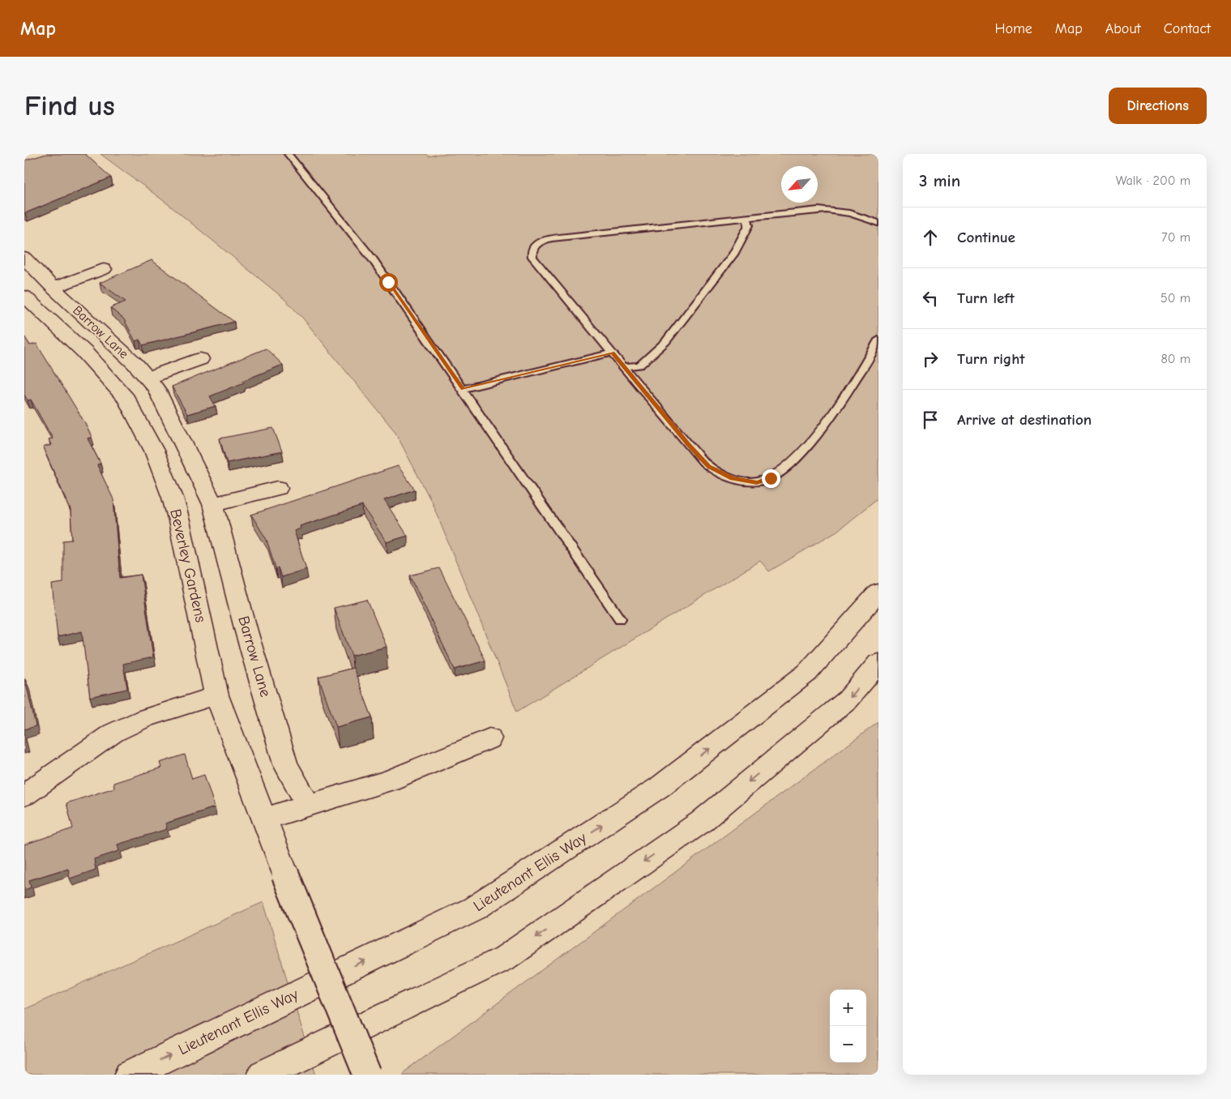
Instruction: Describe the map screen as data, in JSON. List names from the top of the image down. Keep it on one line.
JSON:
{"streets":{"street":["Barrow Lane","Beverley Gardens","Lieutenant Ellis Way"]},"north":"bottom left","page":{"header":"Map","nav":["Home","Map","About","Contact"],"buttons":"Directions","title":"Find us","heading":["3 min","Walk · 200 m"],"list":[["Continue","70 m"],["Turn left","50 m"],["Turn right","80 m"],"Arrive at destination"],"map_buttons":["+","−"]}}
